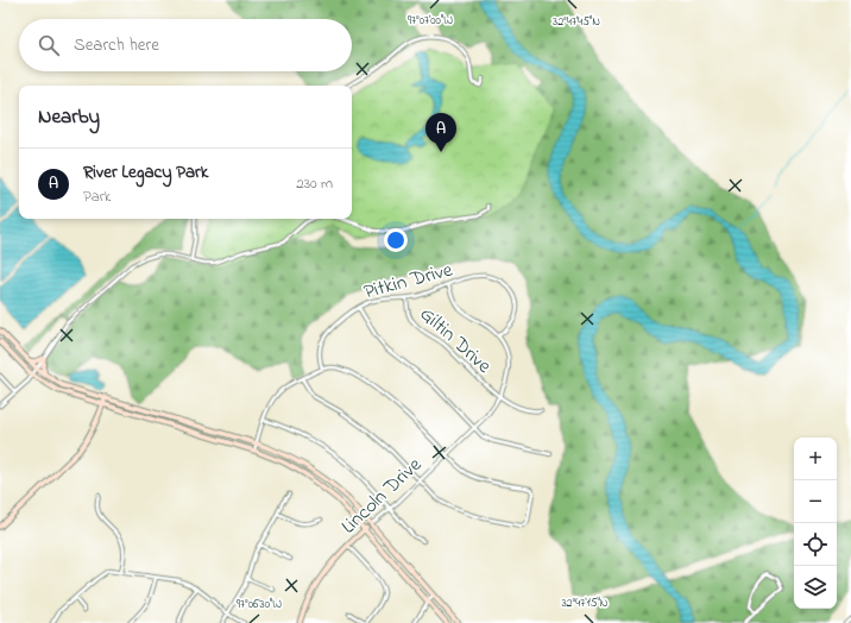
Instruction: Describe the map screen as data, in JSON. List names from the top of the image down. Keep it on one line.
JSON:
{"streets":{"main road":["Lincoln Drive"],"street":["Pitkin Drive","Giltin Drive"]},"crossings":[["Pitkin Drive","Giltin Drive"],["Pitkin Drive","Lincoln Drive"],["Giltin Drive","Lincoln Drive"]],"page":{"search":"Search here","heading":"Nearby","pins":"A","list":[{"mark":"A","name":"River Legacy Park","note":"Park","value":"230 m"}],"map_buttons":["+","−"]},"coordinates":["97°07'00\"W","32°47'45\"N","32°47'15\"N","97°06'30\"W"]}
